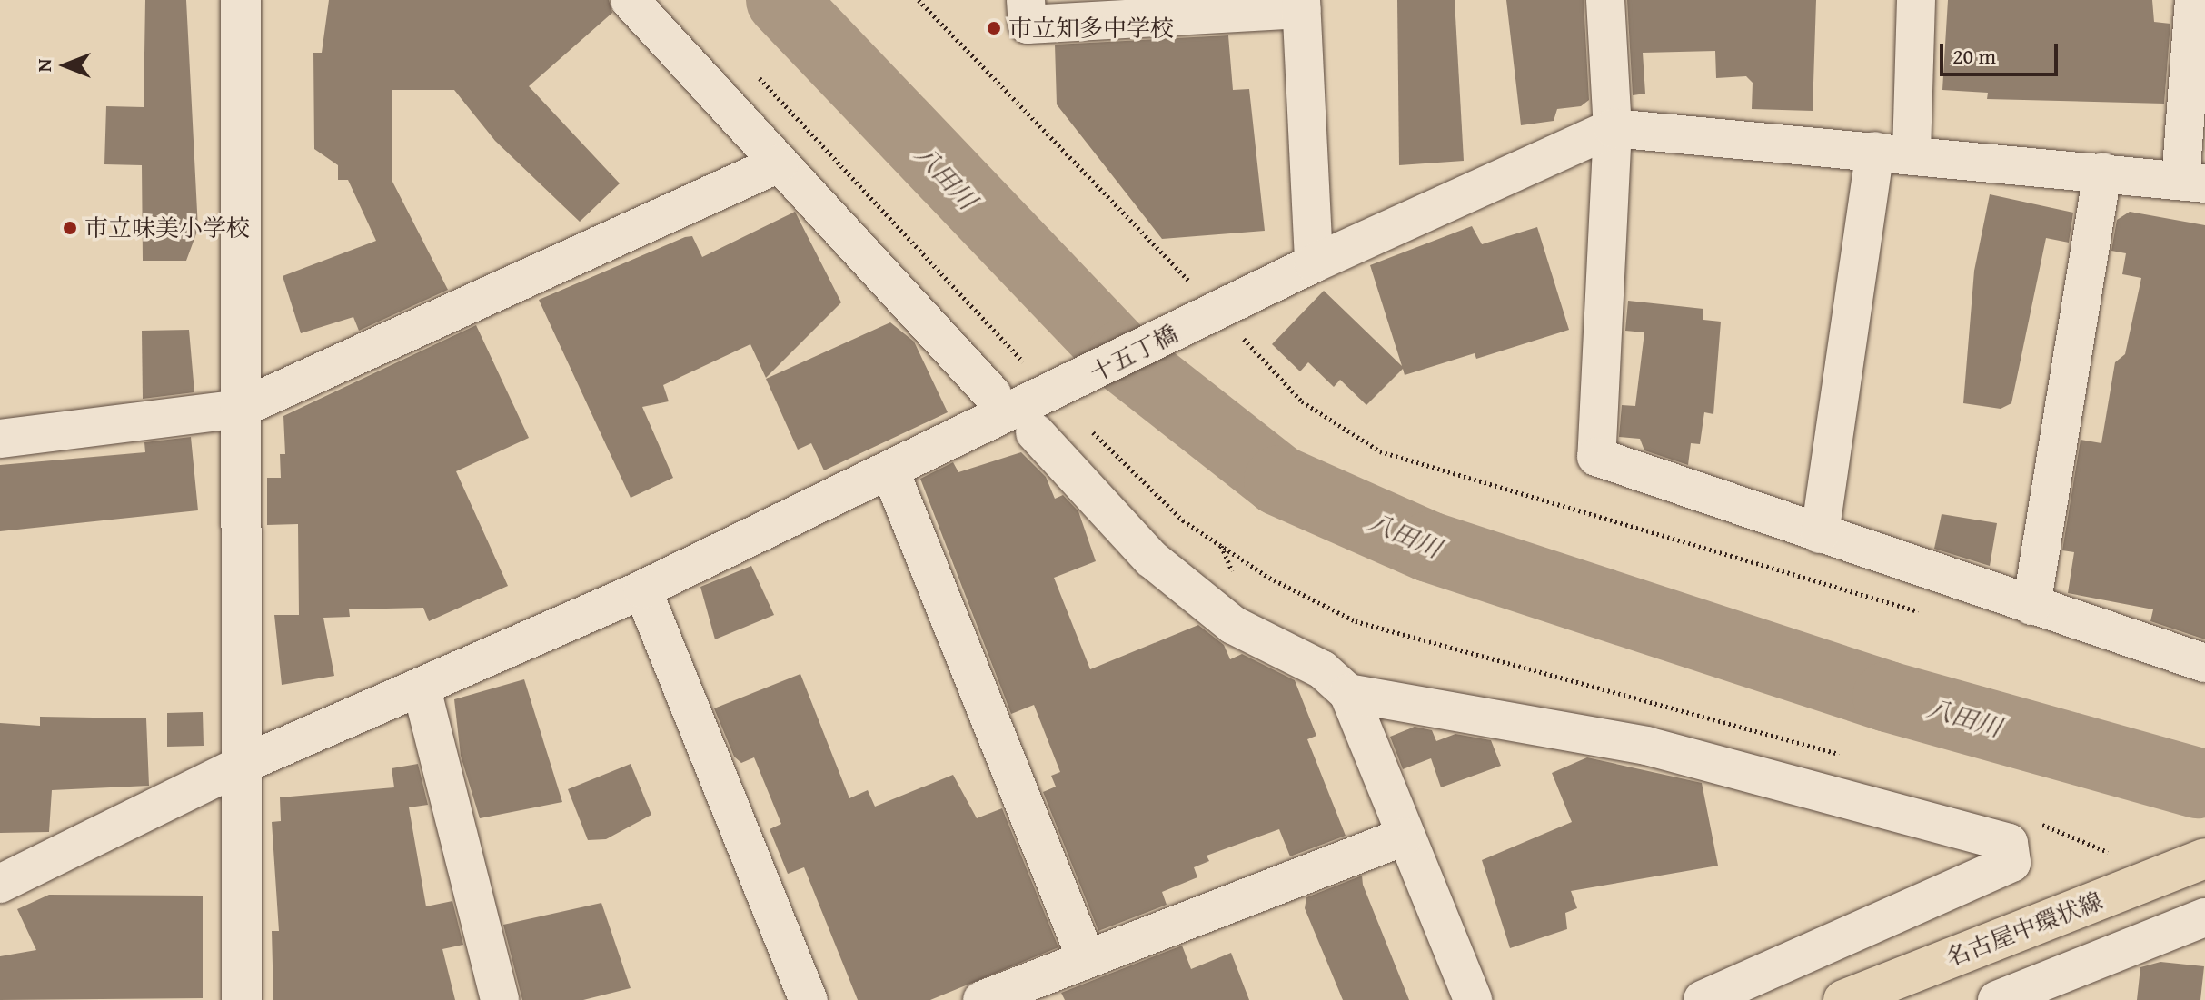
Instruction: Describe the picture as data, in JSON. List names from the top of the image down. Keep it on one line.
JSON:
{"streets":{"main road":["名古屋中環状線"],"street":["十五丁橋"]},"water":["八田川"],"places":["市立知多中学校","市立味美小学校"],"scale_bar":"20 m","north":"left"}
